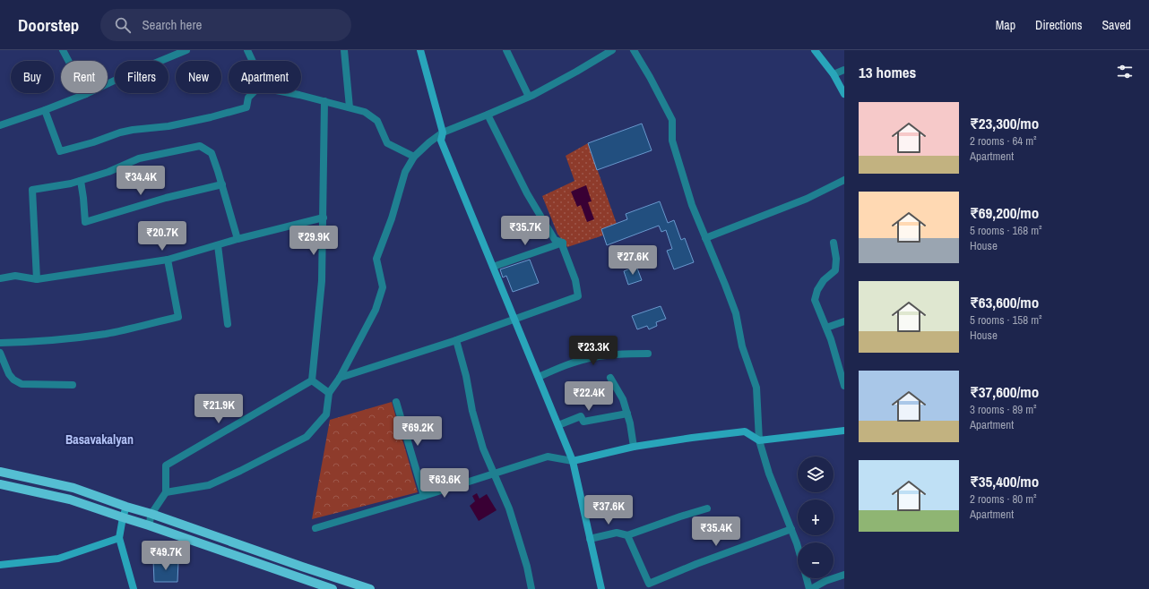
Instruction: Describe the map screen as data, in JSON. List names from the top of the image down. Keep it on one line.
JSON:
{"districts":["Basavakalyan"],"page":{"header":"Doorstep","search":"Search here","nav":["Map","Directions","Saved"],"heading":"13 homes","chip":["Buy","Rent","Filters","New","Apartment"],"list":[{"name":"₹23,300/mo","note":"2 rooms · 64 m² · Apartment"},{"name":"₹69,200/mo","note":"5 rooms · 168 m² · House"},{"name":"₹63,600/mo","note":"5 rooms · 158 m² · House"},{"name":"₹37,600/mo","note":"3 rooms · 89 m² · Apartment"},{"name":"₹35,400/mo","note":"2 rooms · 80 m² · Apartment"}],"price":["₹34.4K","₹35.7K","₹20.7K","₹29.9K","₹27.6K","₹23.3K","₹22.4K","₹21.9K","₹69.2K","₹63.6K","₹37.6K","₹35.4K","₹49.7K"],"map_buttons":["+","−"]}}
